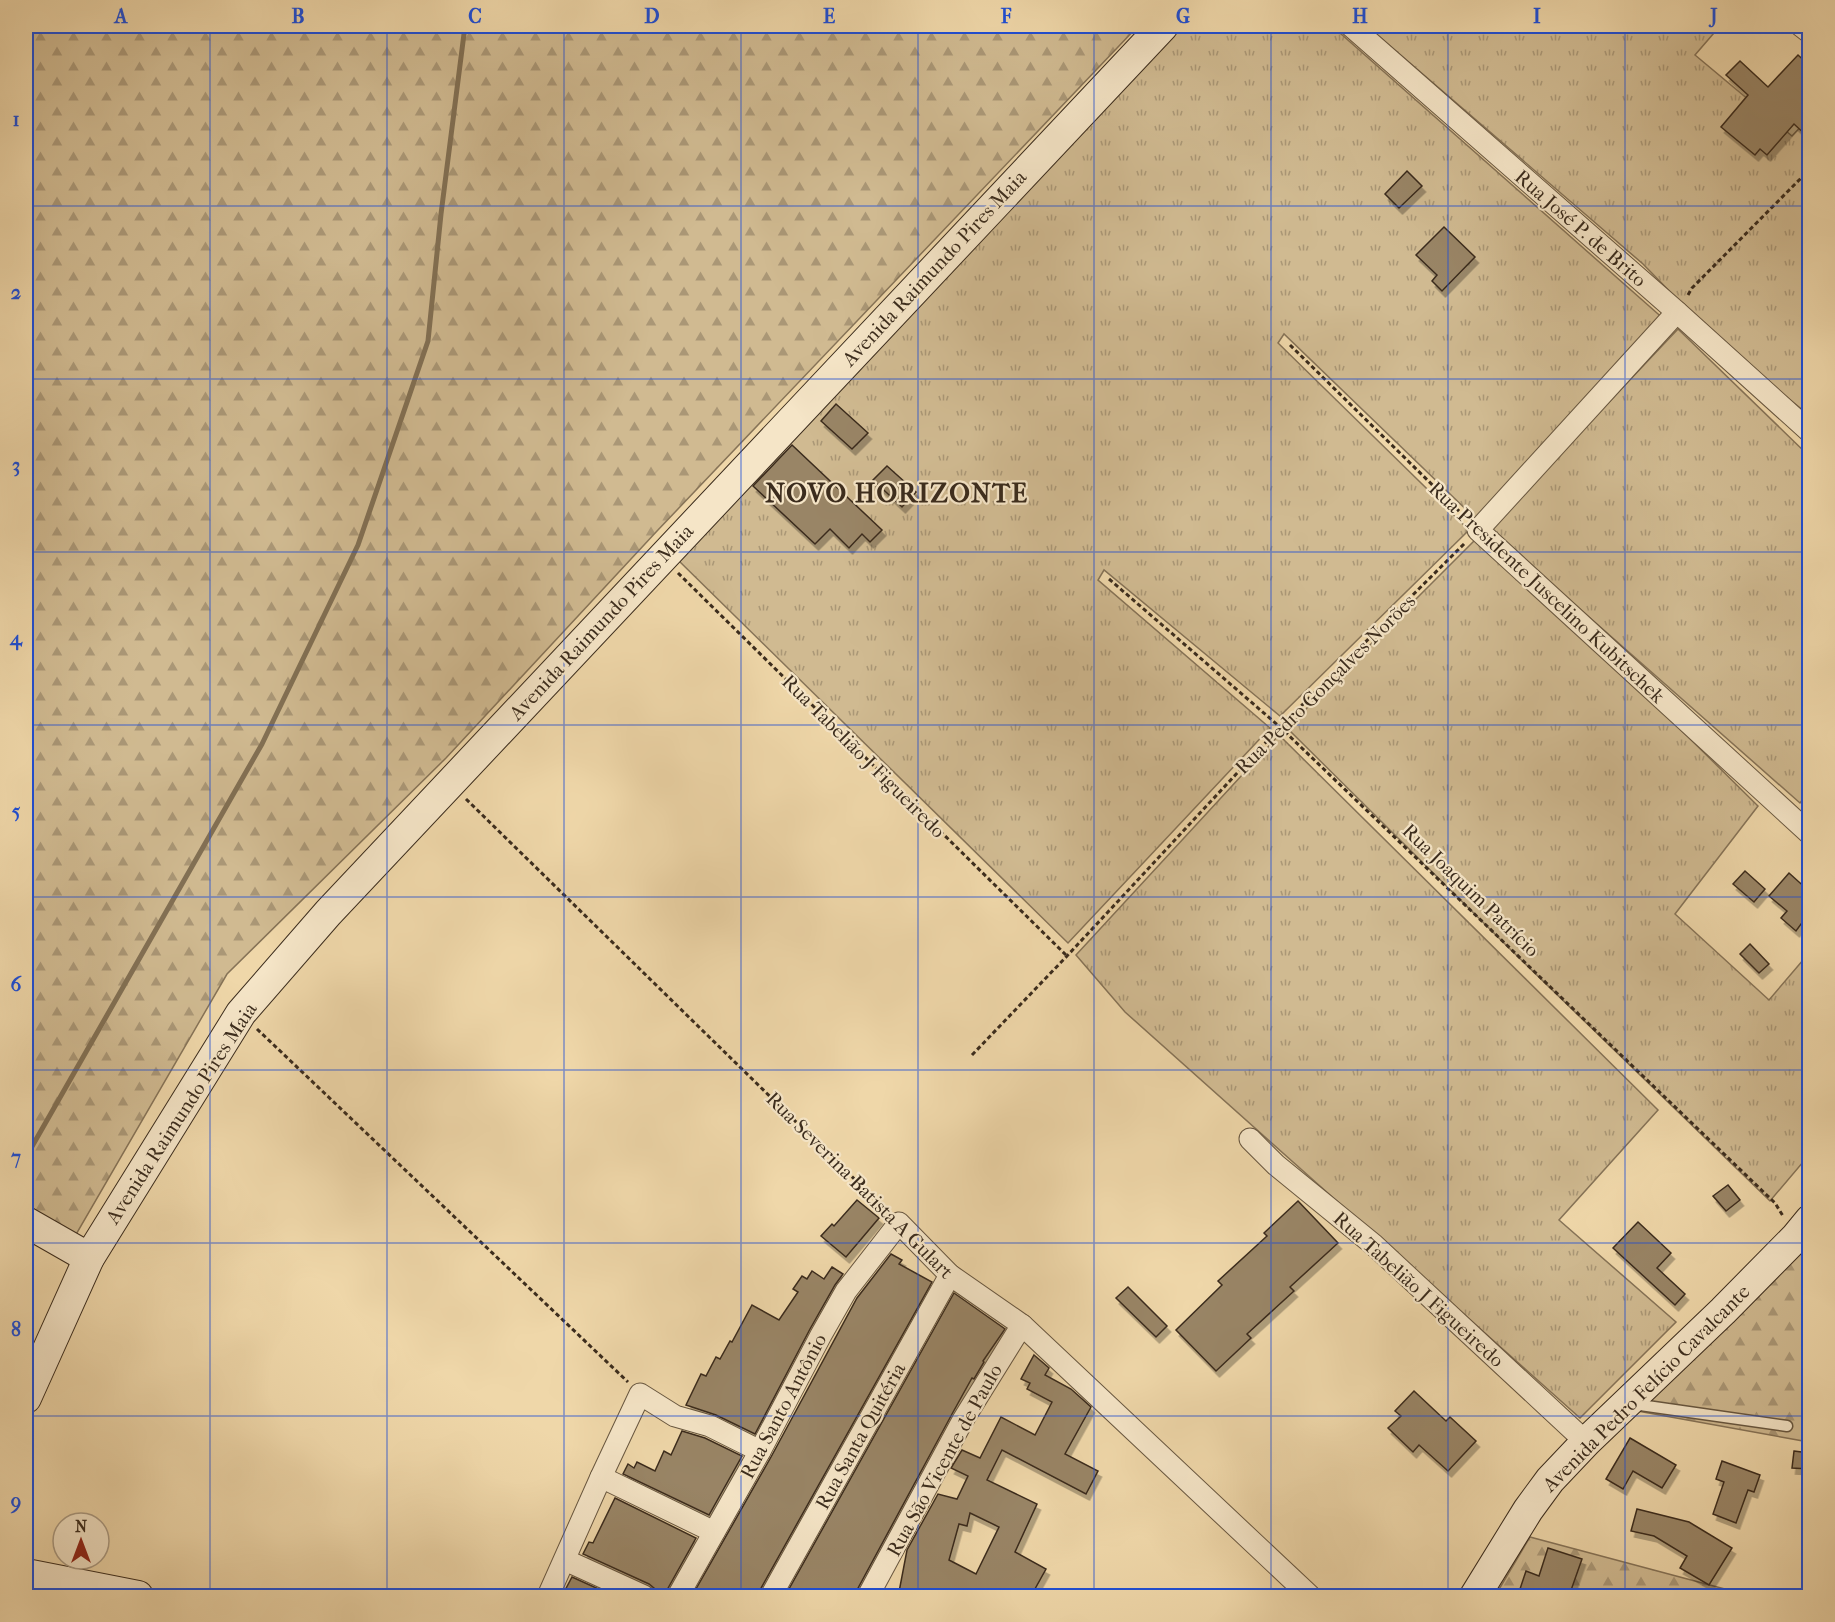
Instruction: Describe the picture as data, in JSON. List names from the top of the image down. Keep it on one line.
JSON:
{"streets":{"street":["Rua José P. de Brito","Avenida Raimundo Pires Maia","Rua Presidente Juscelino Kubitschek","Rua Tabelião J Figueiredo","Rua Severina Batista A Gulart","Avenida Pedro Felício Cavalcante","Rua Santo Antônio","Rua Santa Quitéria","Rua São Vicente de Paulo"],"path":["Rua Pedro Gonçalves Norões","Rua Joaquim Patrício"]},"crossings":[["Avenida Raimundo Pires Maia","Rua Tabelião J Figueiredo"],["Avenida Raimundo Pires Maia","Rua Severina Batista A Gulart"],["Rua Presidente Juscelino Kubitschek","Rua Pedro Gonçalves Norões"],["Rua Pedro Gonçalves Norões","Rua Tabelião J Figueiredo"],["Rua Pedro Gonçalves Norões","Rua Joaquim Patrício"],["Rua Tabelião J Figueiredo","Avenida Pedro Felício Cavalcante"],["Rua Joaquim Patrício","Avenida Pedro Felício Cavalcante"],["Rua Severina Batista A Gulart","Rua Santo Antônio"],["Rua Severina Batista A Gulart","Rua Santa Quitéria"],["Rua Severina Batista A Gulart","Rua São Vicente de Paulo"]],"districts":["NOVO HORIZONTE"],"north":"top","grid":{"columns":["A","B","C","D","E","F","G","H","I","J"],"rows":["1","2","3","4","5","6","7","8","9"]}}
